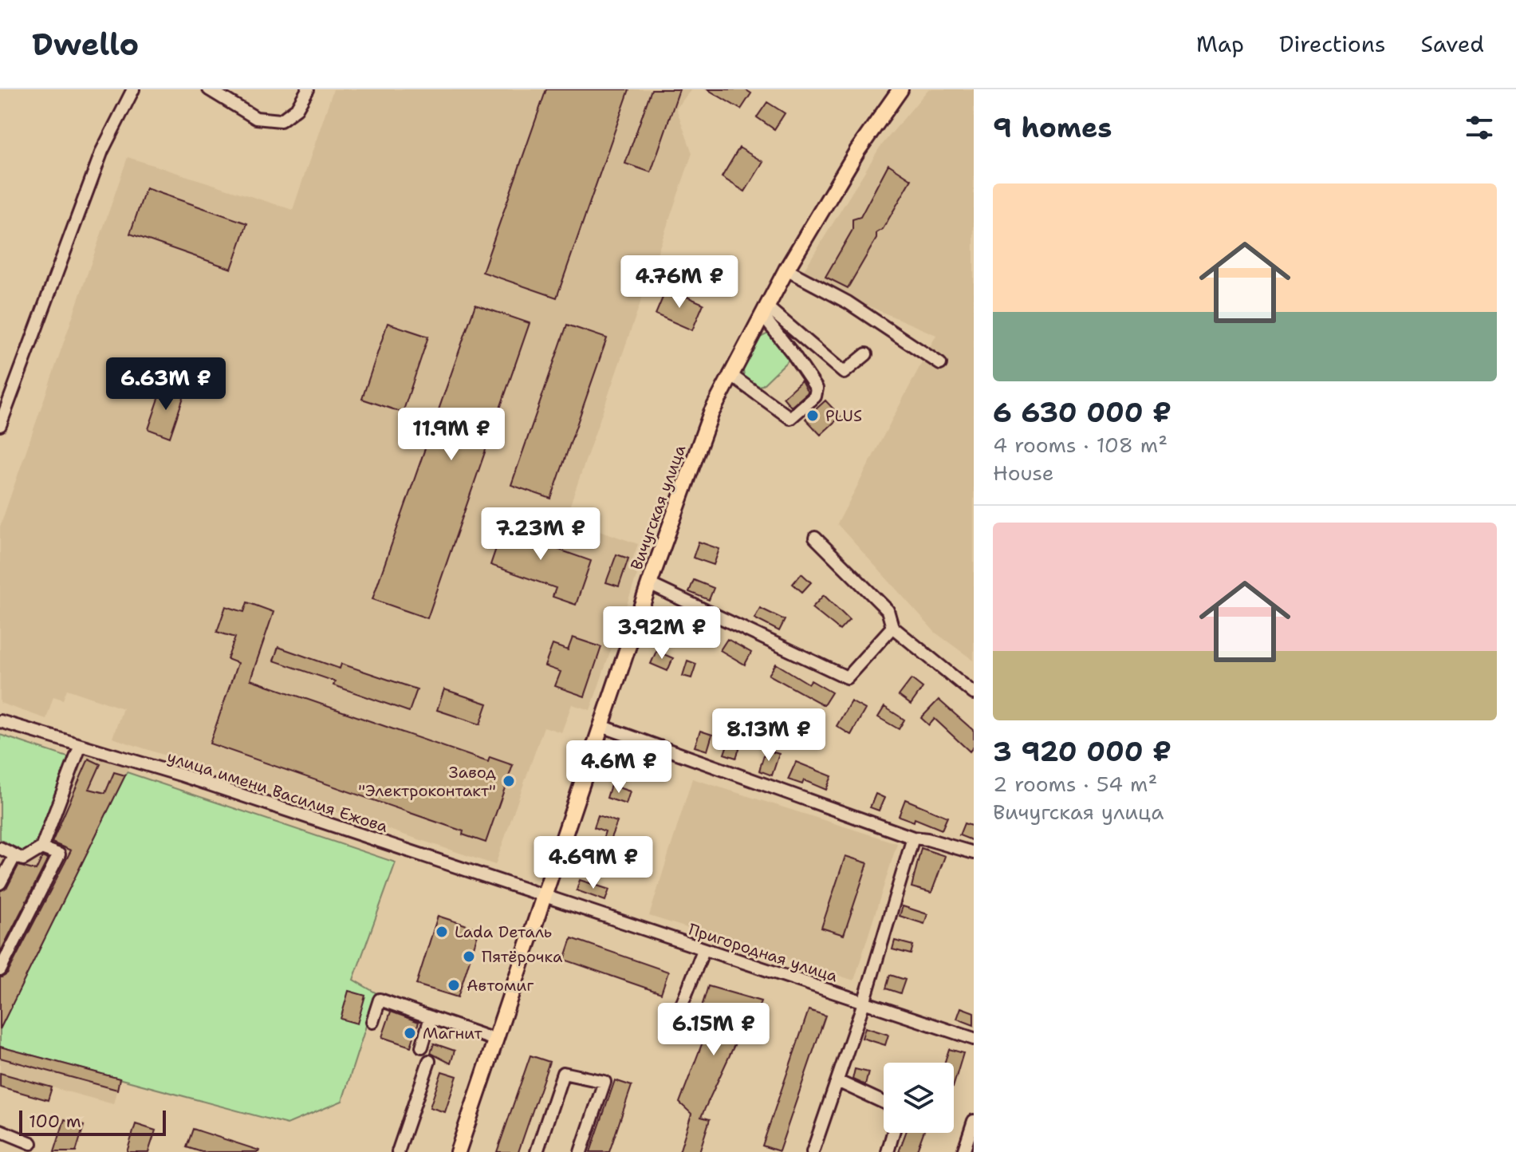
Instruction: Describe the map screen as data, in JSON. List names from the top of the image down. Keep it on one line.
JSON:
{"streets":{"main road":["Вичугская улица"],"street":["улица имени Василия Ежова","Пригородная улица"]},"crossings":[["Вичугская улица","улица имени Василия Ежова"],["Вичугская улица","Пригородная улица"],["улица имени Василия Ежова","Пригородная улица"]],"places":["PLUS","Завод \"Электроконтакт\"","Lada Dеталь","Пятёрочка","Автомиг","Магнит"],"scale_bar":"100 m","page":{"header":"Dwello","nav":["Map","Directions","Saved"],"heading":"9 homes","list":[{"name":"6 630 000 ₽","note":"4 rooms · 108 m² · House"},{"name":"3 920 000 ₽","note":"2 rooms · 54 m² · Вичугская улица"}],"price":["4.76M ₽","6.63M ₽","11.9M ₽","7.23M ₽","3.92M ₽","8.13M ₽","4.6M ₽","4.69M ₽","6.15M ₽"],"scale":"100 m"}}
